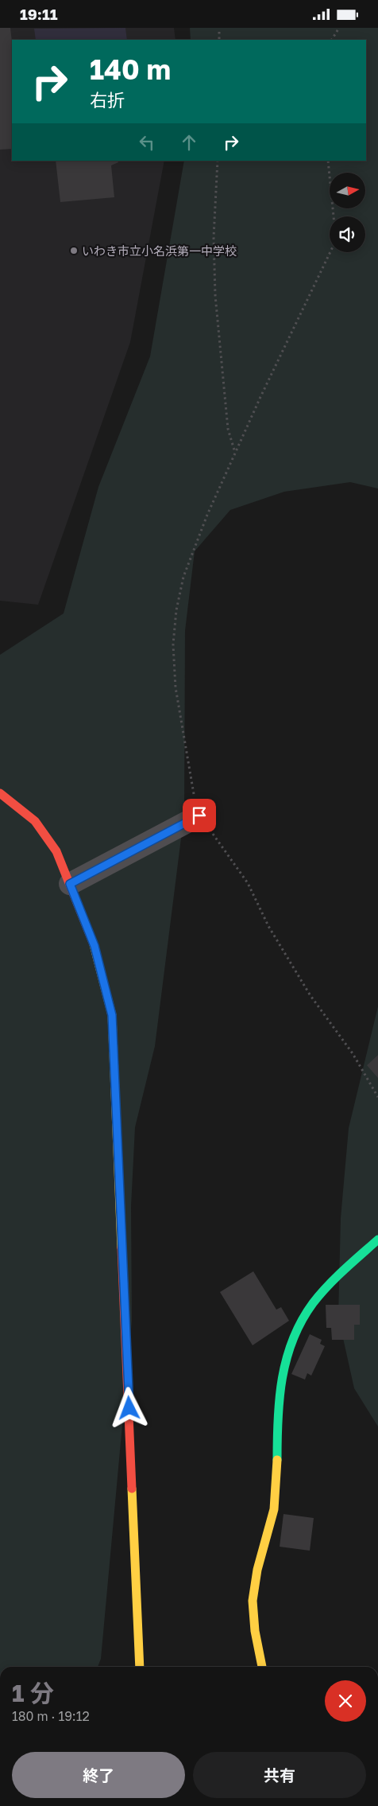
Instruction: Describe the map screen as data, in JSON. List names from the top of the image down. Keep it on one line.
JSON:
{"places":["いわき市立小名浜第一中学校"],"north":"right","page":{"status":"19:11","turn":["140 m","右折"],"heading":["1 分","180 m · 19:12"],"buttons":["終了","共有"]}}
